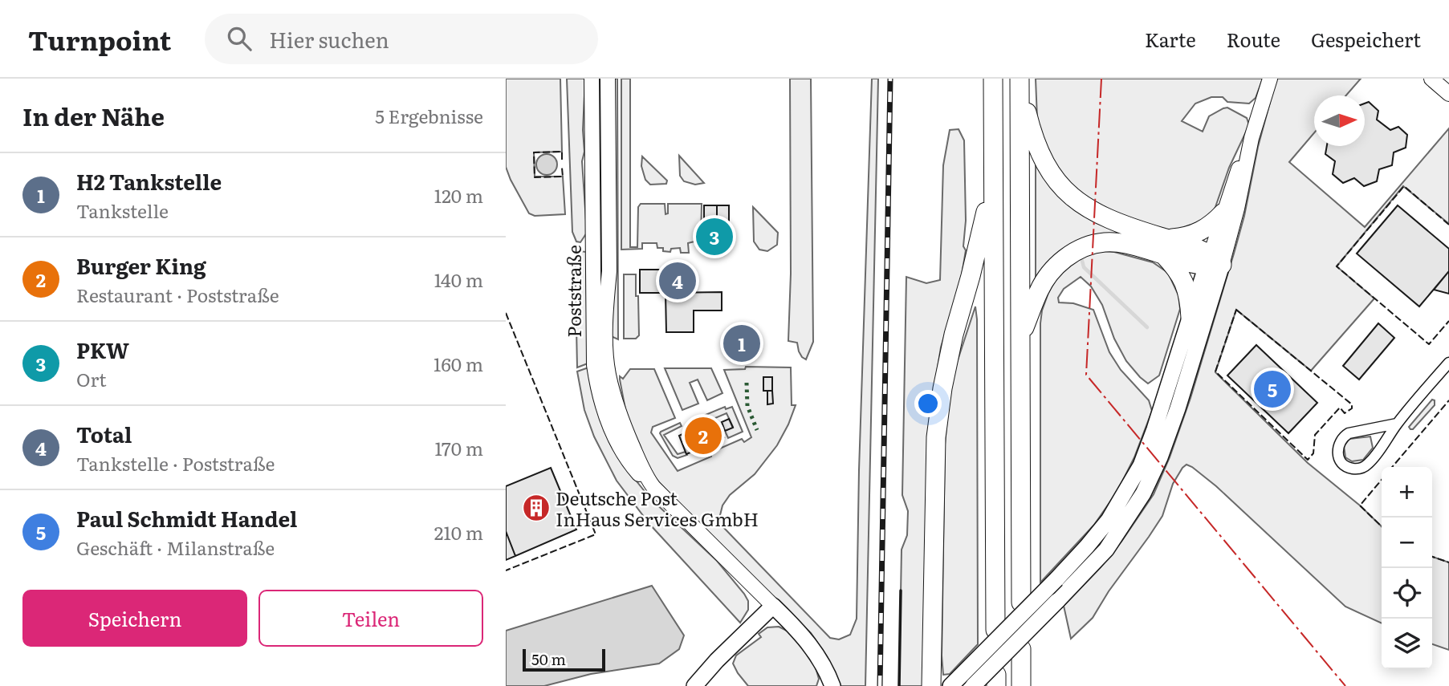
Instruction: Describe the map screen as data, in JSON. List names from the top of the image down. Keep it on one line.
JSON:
{"streets":{"street":["Poststraße"]},"places":{"building":["Deutsche Post InHaus Services GmbH"]},"scale_bar":"50 m","north":"right","page":{"header":"Turnpoint","search":"Hier suchen","nav":["Karte","Route","Gespeichert"],"heading":["In der Nähe","5 Ergebnisse"],"list":[{"mark":"1","name":"H2 Tankstelle","note":"Tankstelle","value":"120 m"},{"mark":"2","name":"Burger King","note":"Restaurant · Poststraße","value":"140 m"},{"mark":"3","name":"PKW","note":"Ort","value":"160 m"},{"mark":"4","name":"Total","note":"Tankstelle · Poststraße","value":"170 m"},{"mark":"5","name":"Paul Schmidt Handel","note":"Geschäft · Milanstraße","value":"210 m"}],"pins":["3","4","1","5","2"],"map_buttons":["+","−"],"buttons":["Speichern","Teilen"],"scale":"50 m"}}
